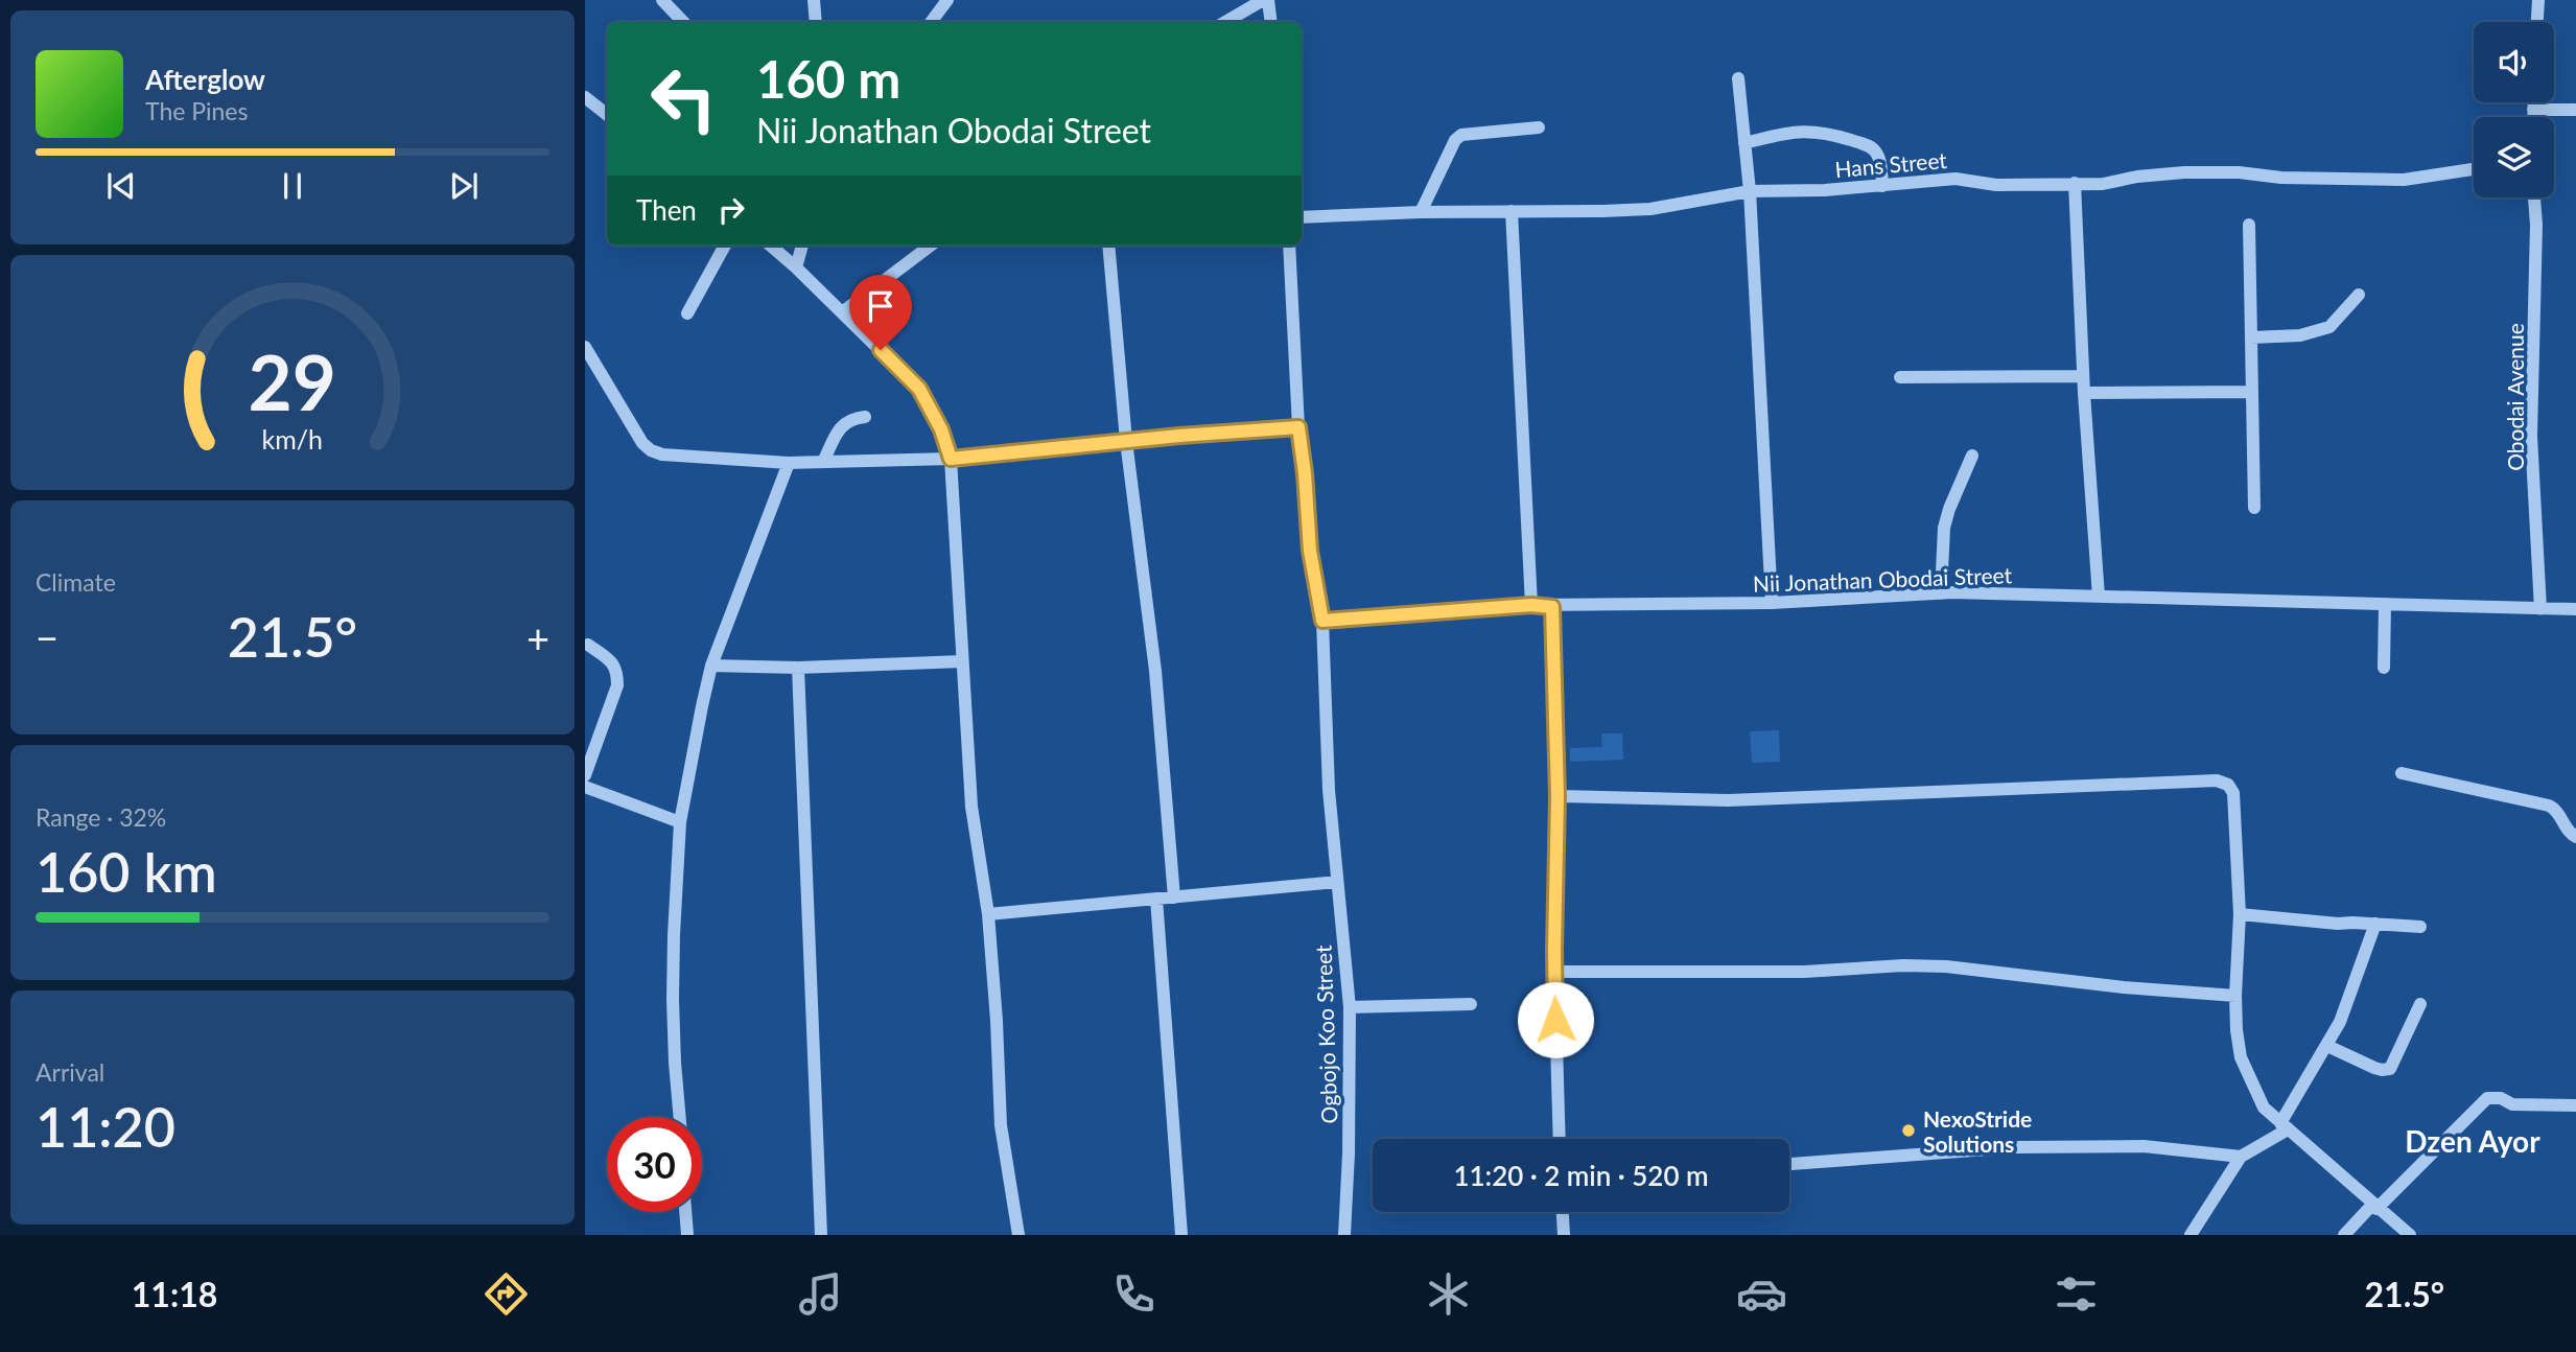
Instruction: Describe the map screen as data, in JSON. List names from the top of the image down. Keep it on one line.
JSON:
{"streets":{"street":["Hans Street","Obodai Avenue","Nii Jonathan Obodai Street","Ogbojo Koo Street"]},"crossings":[["Obodai Avenue","Nii Jonathan Obodai Street"],["Nii Jonathan Obodai Street","Ogbojo Koo Street"]],"districts":["Dzen Ayor"],"places":["NexoStride Solutions"],"page":{"turn":["160 m","Nii Jonathan Obodai Street"],"song":["Afterglow","The Pines"],"then":"Then","tile":["Climate",["Range · 32%","160 km"],["Arrival","11:20"]],"heat":["−","21.5°","+"],"limit":"30","trip":"11:20 · 2 min · 520 m","tabs":["11:18","21.5°"],"gauge":["29","km/h"]}}
